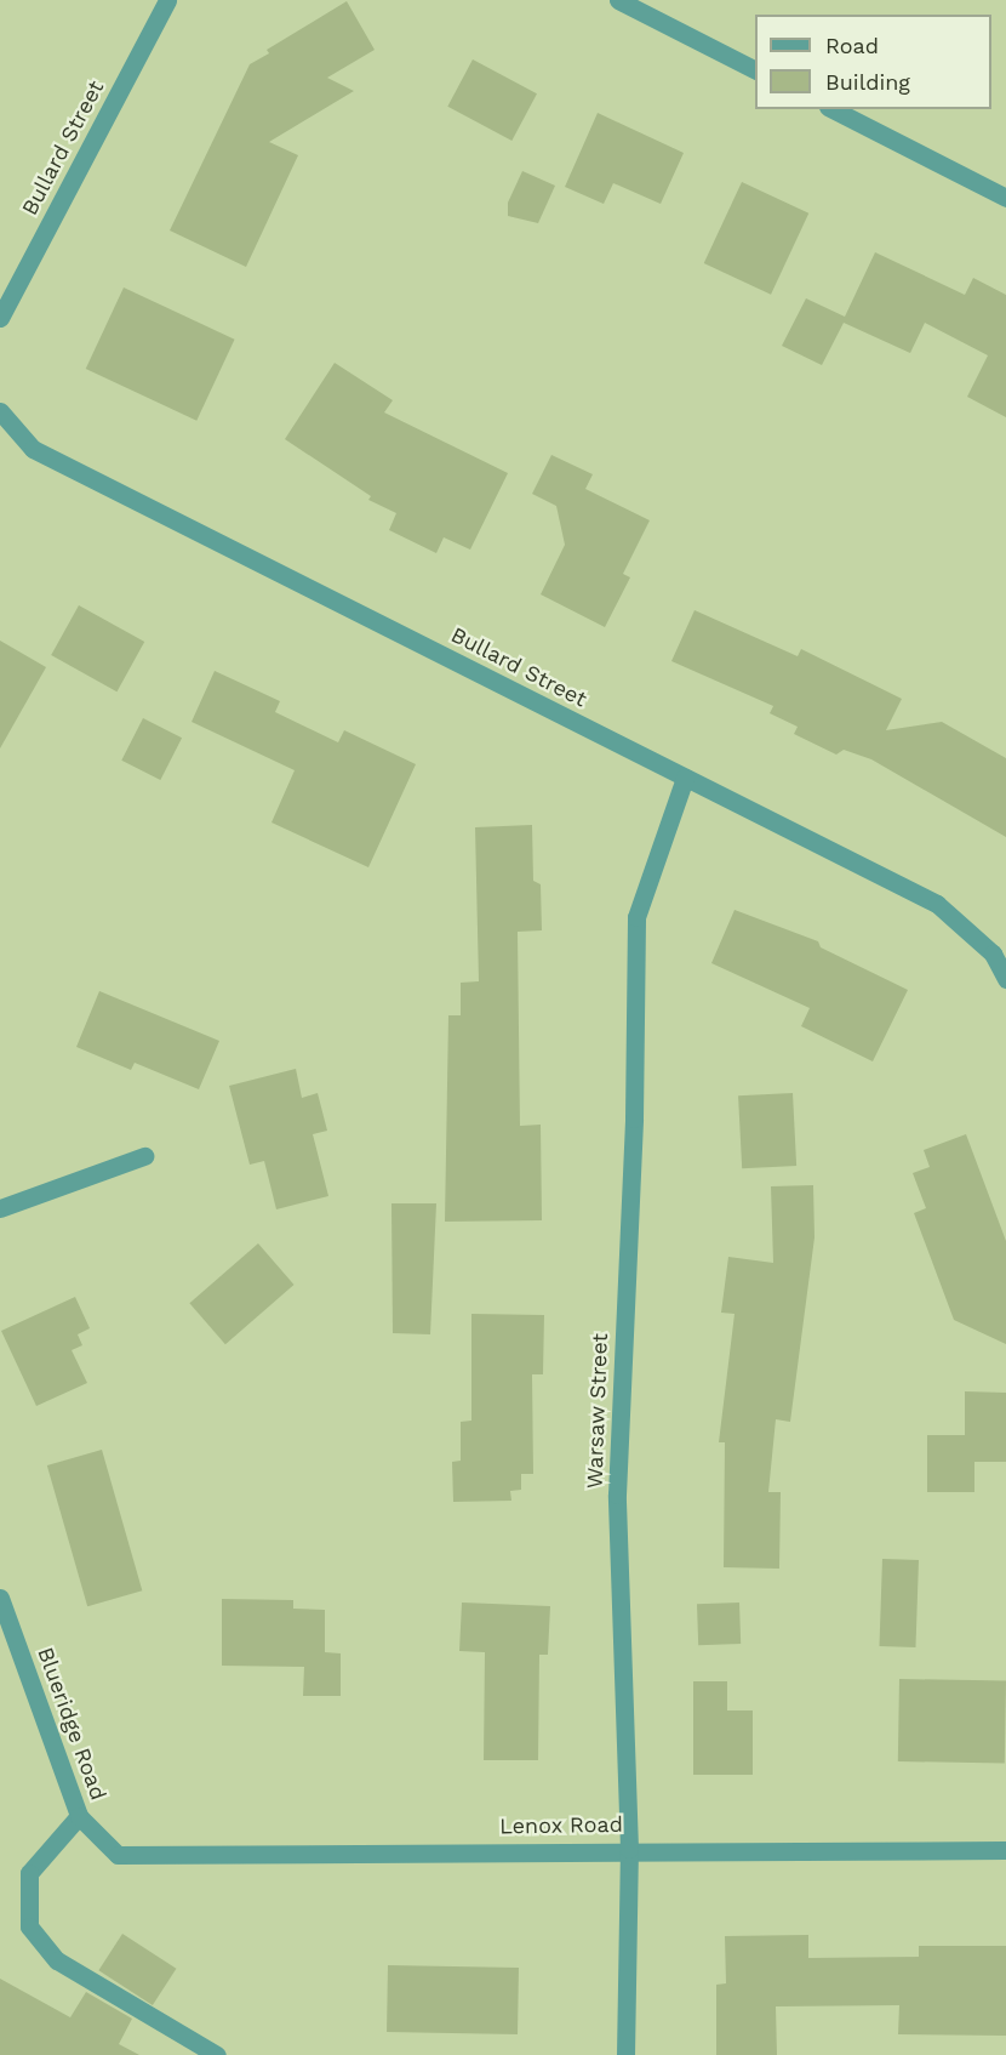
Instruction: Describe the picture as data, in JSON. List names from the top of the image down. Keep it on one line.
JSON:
{"streets":{"street":["Bullard Street","Warsaw Street","Blueridge Road","Lenox Road"]},"crossings":[["Bullard Street","Warsaw Street"],["Warsaw Street","Lenox Road"],["Blueridge Road","Lenox Road"]],"legend":["Road","Building"]}
